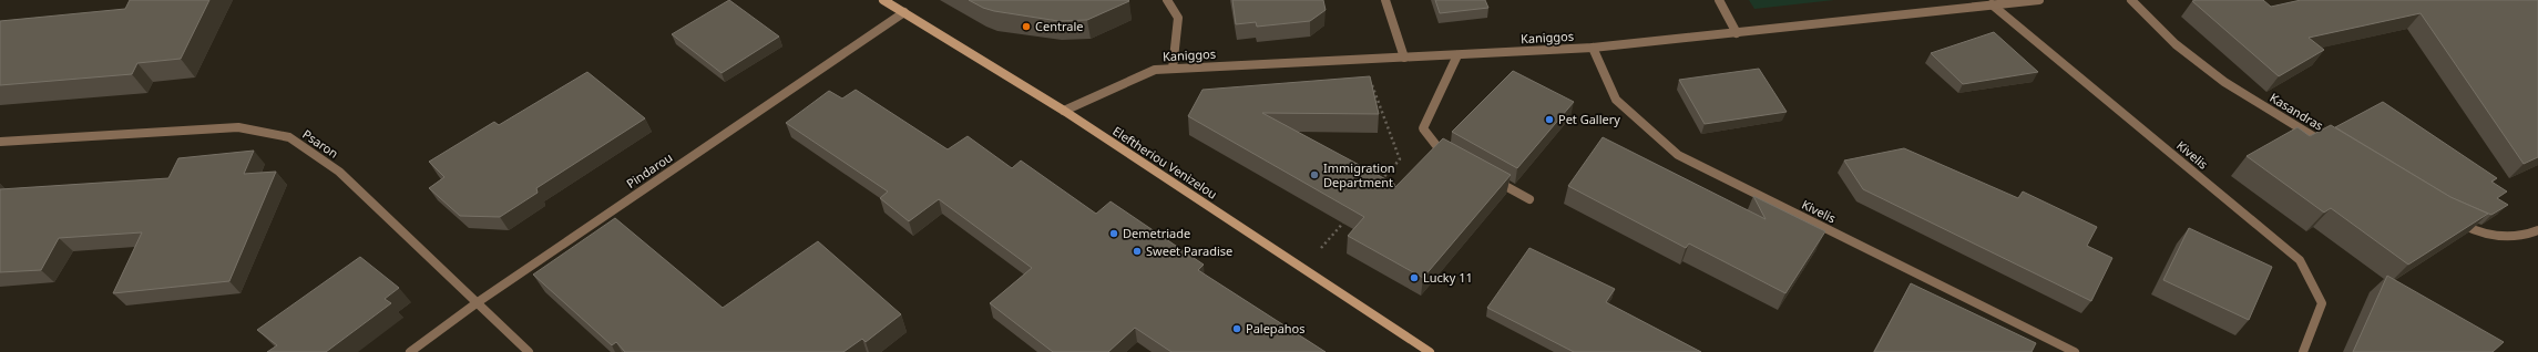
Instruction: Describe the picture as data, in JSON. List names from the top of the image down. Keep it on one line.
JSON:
{"streets":{"main road":["Eleftheriou Venizelou"],"street":["Kaniggos","Kasandras","Psaron","Kivelis","Pindarou"]},"crossings":[["Kaniggos","Kivelis"],["Kaniggos","Eleftheriou Venizelou"],["Psaron","Pindarou"],["Eleftheriou Venizelou","Pindarou"]],"places":["Centrale","Pet Gallery","Immigration Department","Demetriade","Sweet Paradise","Lucky 11","Palepahos"]}
